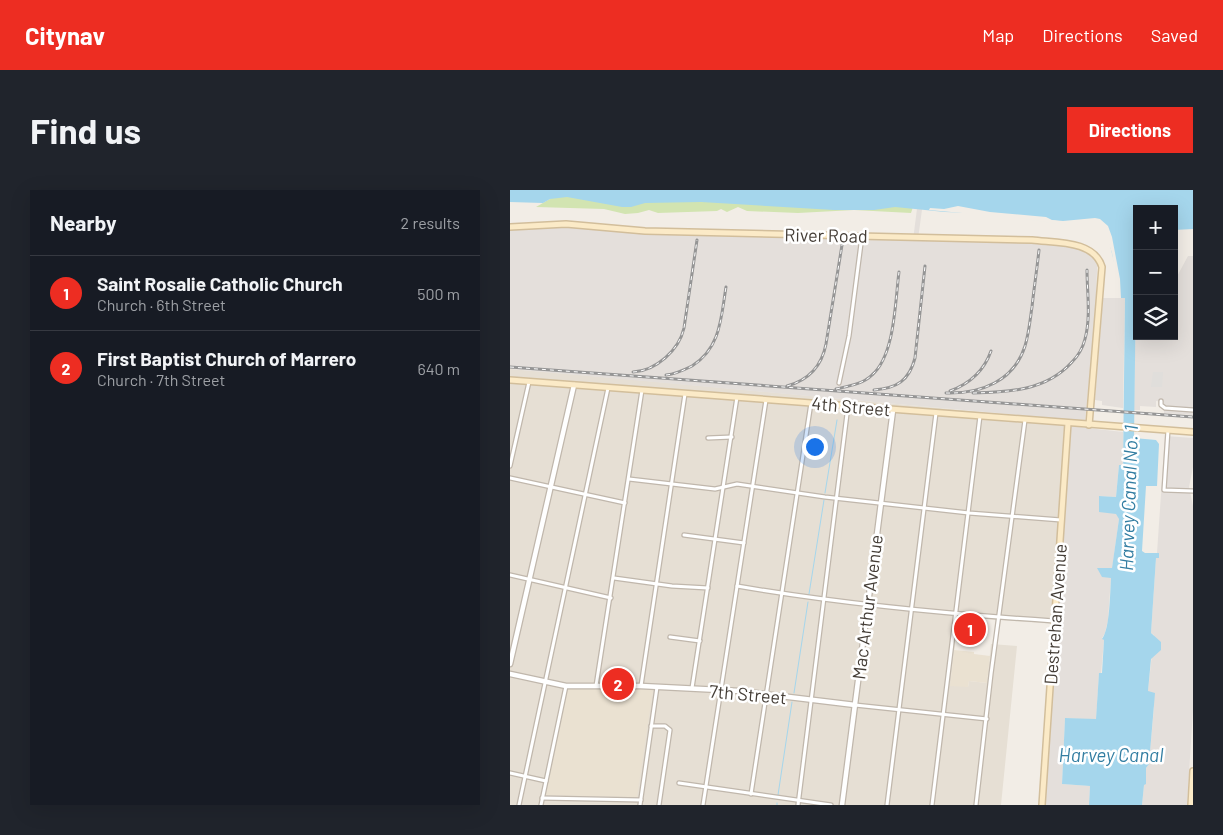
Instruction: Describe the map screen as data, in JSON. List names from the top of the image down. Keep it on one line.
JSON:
{"streets":{"main road":["River Road","4th Street","Destrehan Avenue"],"street":["Mac Arthur Avenue","7th Street"]},"crossings":[["River Road","4th Street"],["4th Street","Mac Arthur Avenue"],["4th Street","Destrehan Avenue"],["Mac Arthur Avenue","7th Street"]],"water":["Harvey Canal No. 1","Harvey Canal"],"page":{"header":"Citynav","nav":["Map","Directions","Saved"],"buttons":"Directions","title":"Find us","heading":["Nearby","2 results"],"map_buttons":["+","−"],"list":[{"mark":"1","name":"Saint Rosalie Catholic Church","note":"Church · 6th Street","value":"500 m"},{"mark":"2","name":"First Baptist Church of Marrero","note":"Church · 7th Street","value":"640 m"}],"pins":["1","2"]}}
